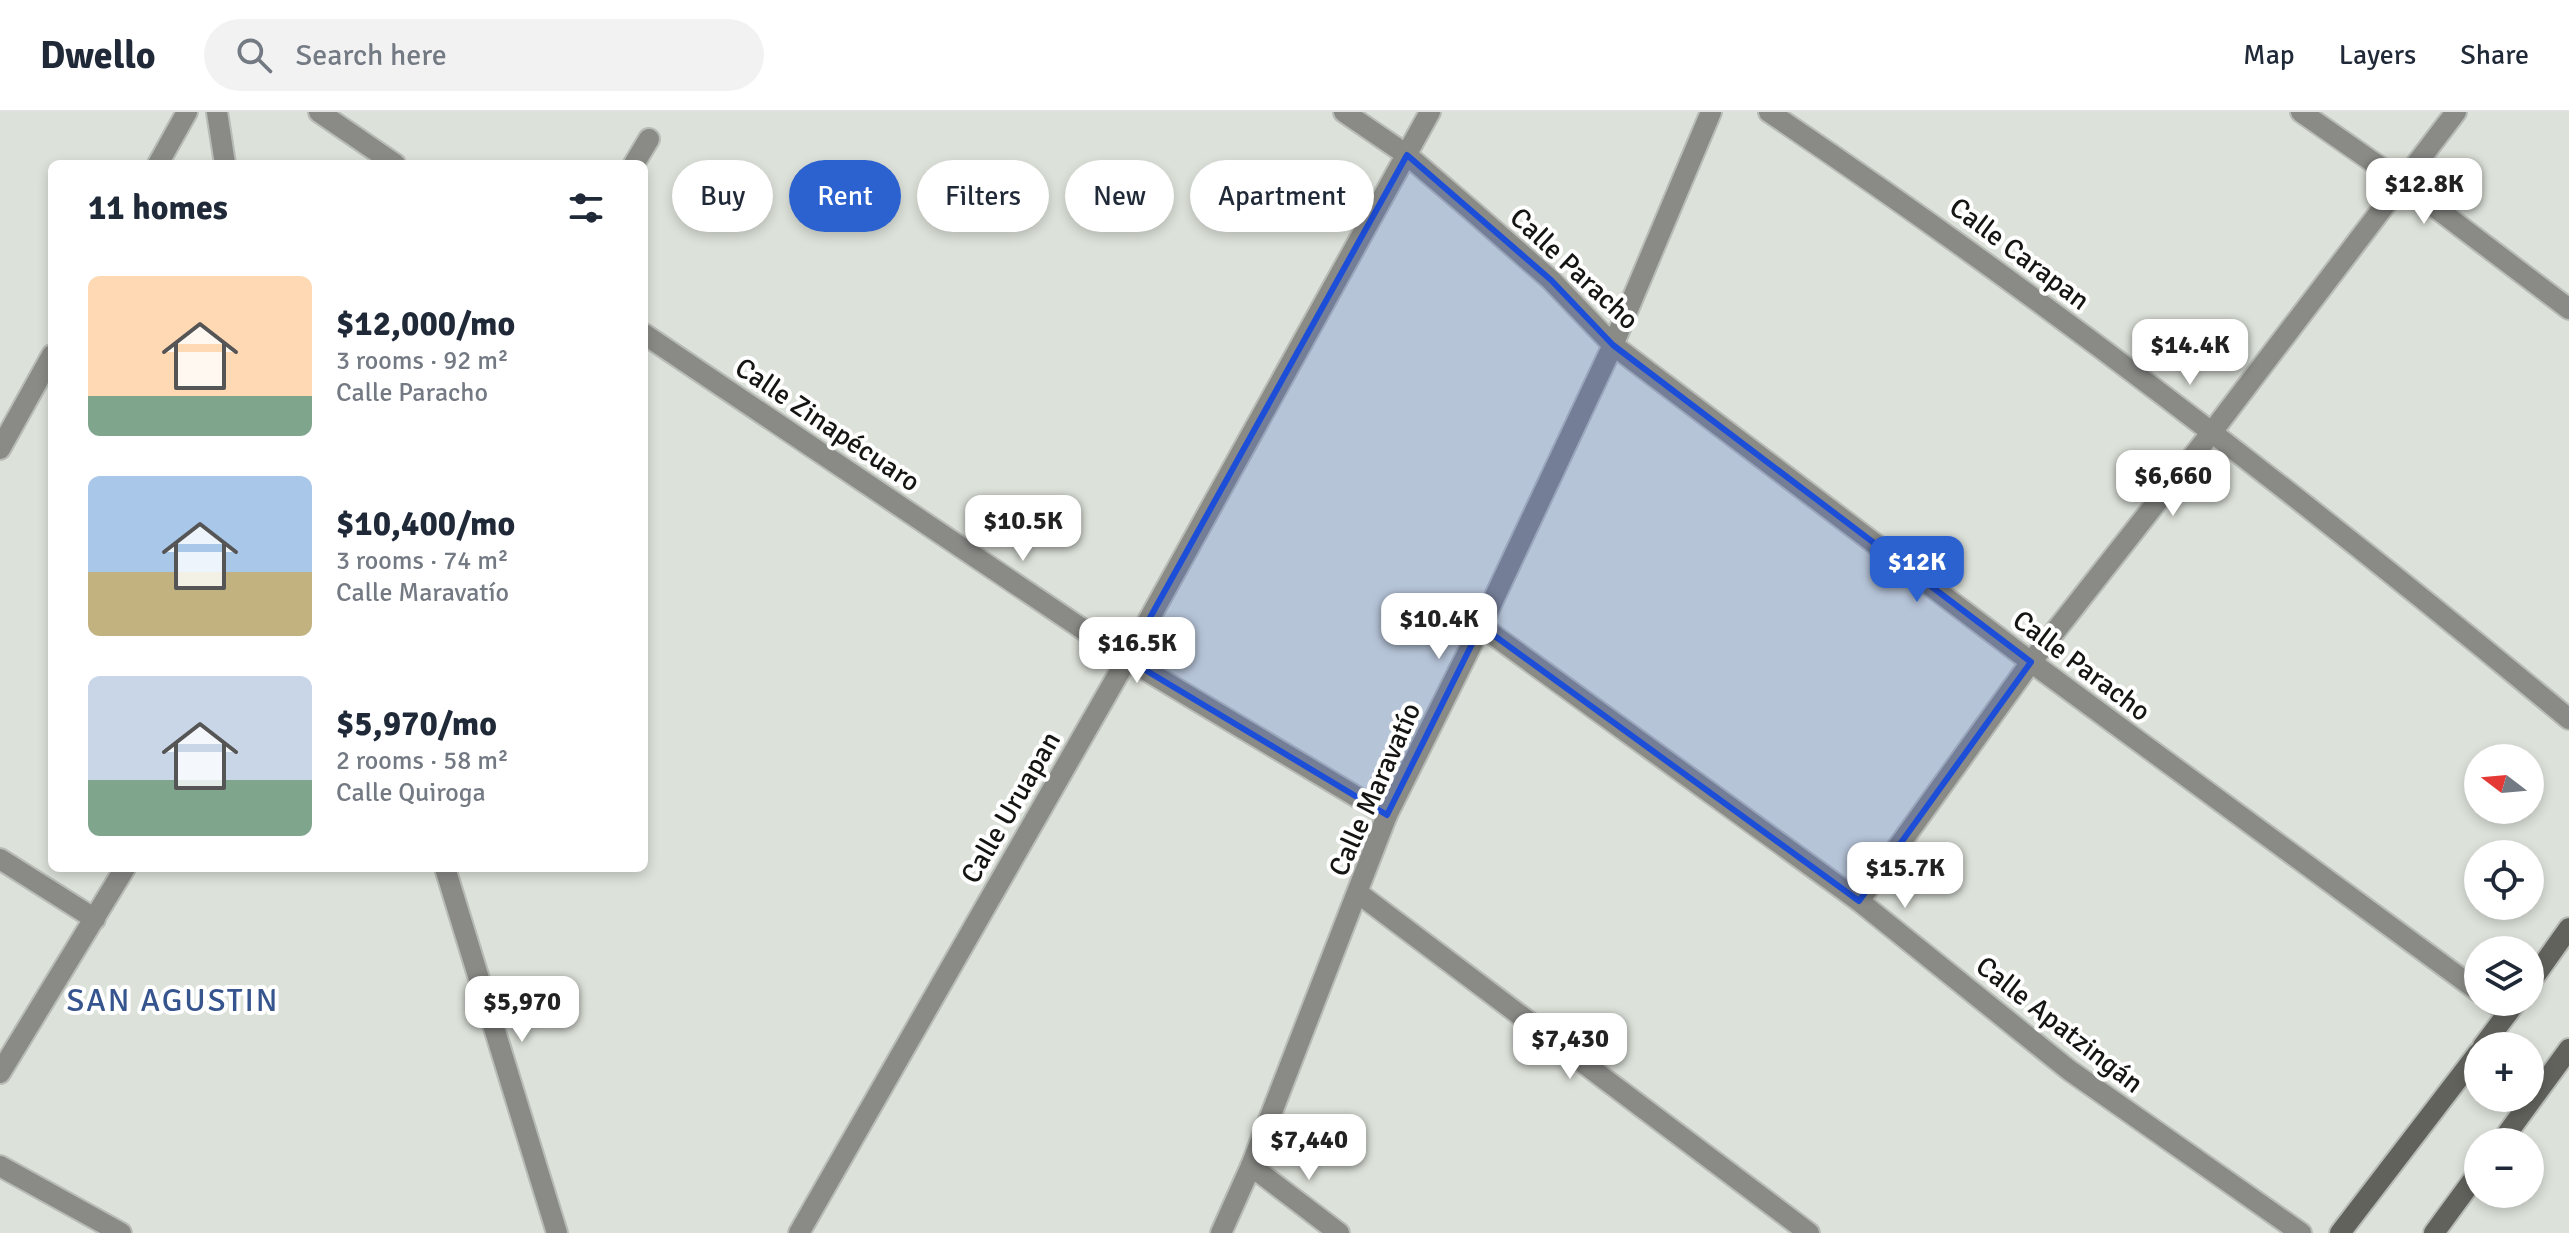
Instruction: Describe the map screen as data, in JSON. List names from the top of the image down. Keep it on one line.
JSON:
{"streets":{"street":["Calle Carapan","Calle Paracho","Calle Zinapécuaro","Calle Maravatío","Calle Uruapan","Calle Apatzingán"]},"crossings":[["Calle Paracho","Calle Maravatío"],["Calle Paracho","Calle Uruapan"],["Calle Zinapécuaro","Calle Maravatío"],["Calle Zinapécuaro","Calle Uruapan"],["Calle Maravatío","Calle Apatzingán"]],"districts":["SAN AGUSTIN"],"north":"left","page":{"header":"Dwello","search":"Search here","nav":["Map","Layers","Share"],"price":["$12.8K","$14.4K","$6,660","$10.5K","$12K","$10.4K","$16.5K","$15.7K","$5,970","$7,430","$7,440"],"chip":["Buy","Rent","Filters","New","Apartment"],"heading":"11 homes","list":[{"name":"$12,000/mo","note":"3 rooms · 92 m² · Calle Paracho"},{"name":"$10,400/mo","note":"3 rooms · 74 m² · Calle Maravatío"},{"name":"$5,970/mo","note":"2 rooms · 58 m² · Calle Quiroga"}],"map_buttons":["+","−"]}}
